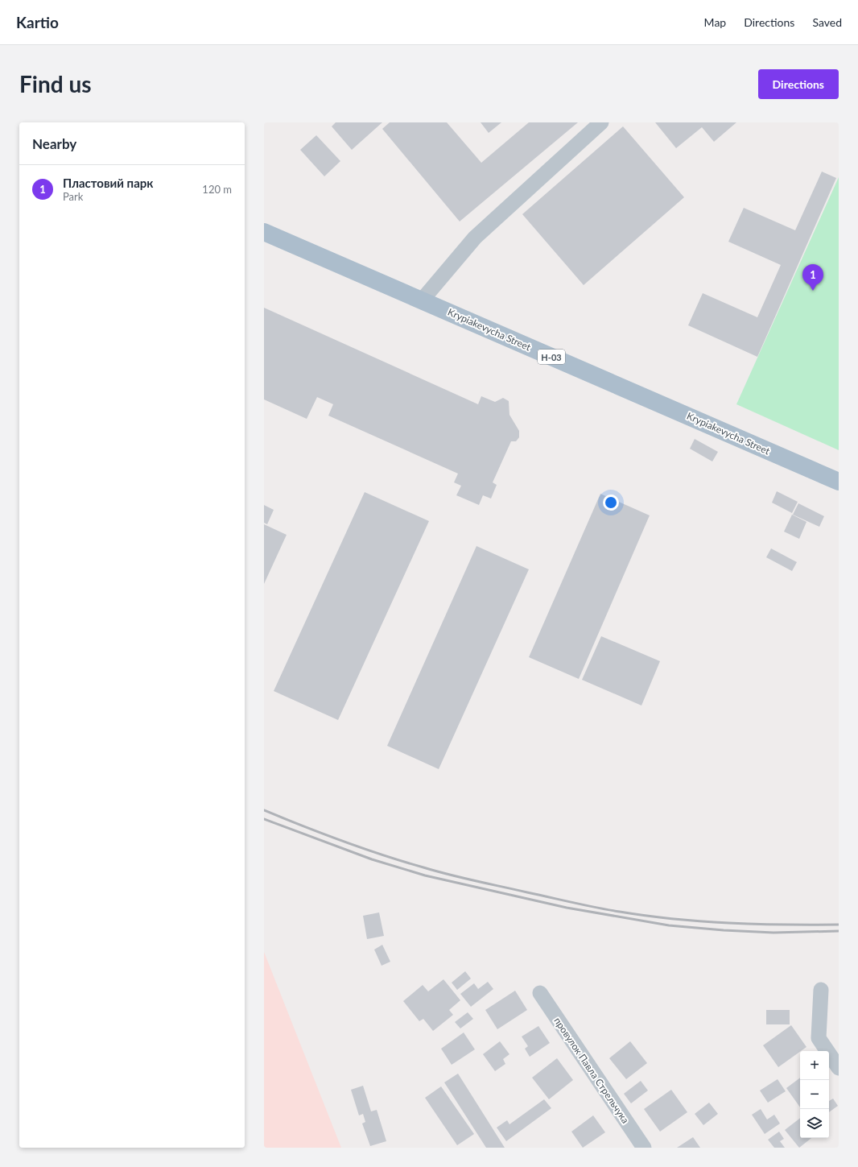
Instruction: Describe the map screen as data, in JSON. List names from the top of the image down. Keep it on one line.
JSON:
{"streets":{"main road":["Krypiakevycha Street","Н-03"],"street":["провулок Павла Стрельчука"]},"page":{"header":"Kartio","nav":["Map","Directions","Saved"],"buttons":"Directions","title":"Find us","heading":"Nearby","list":[{"mark":"1","name":"Пластовий парк","note":"Park","value":"120 m"}],"pins":"1","map_buttons":["+","−"]}}
